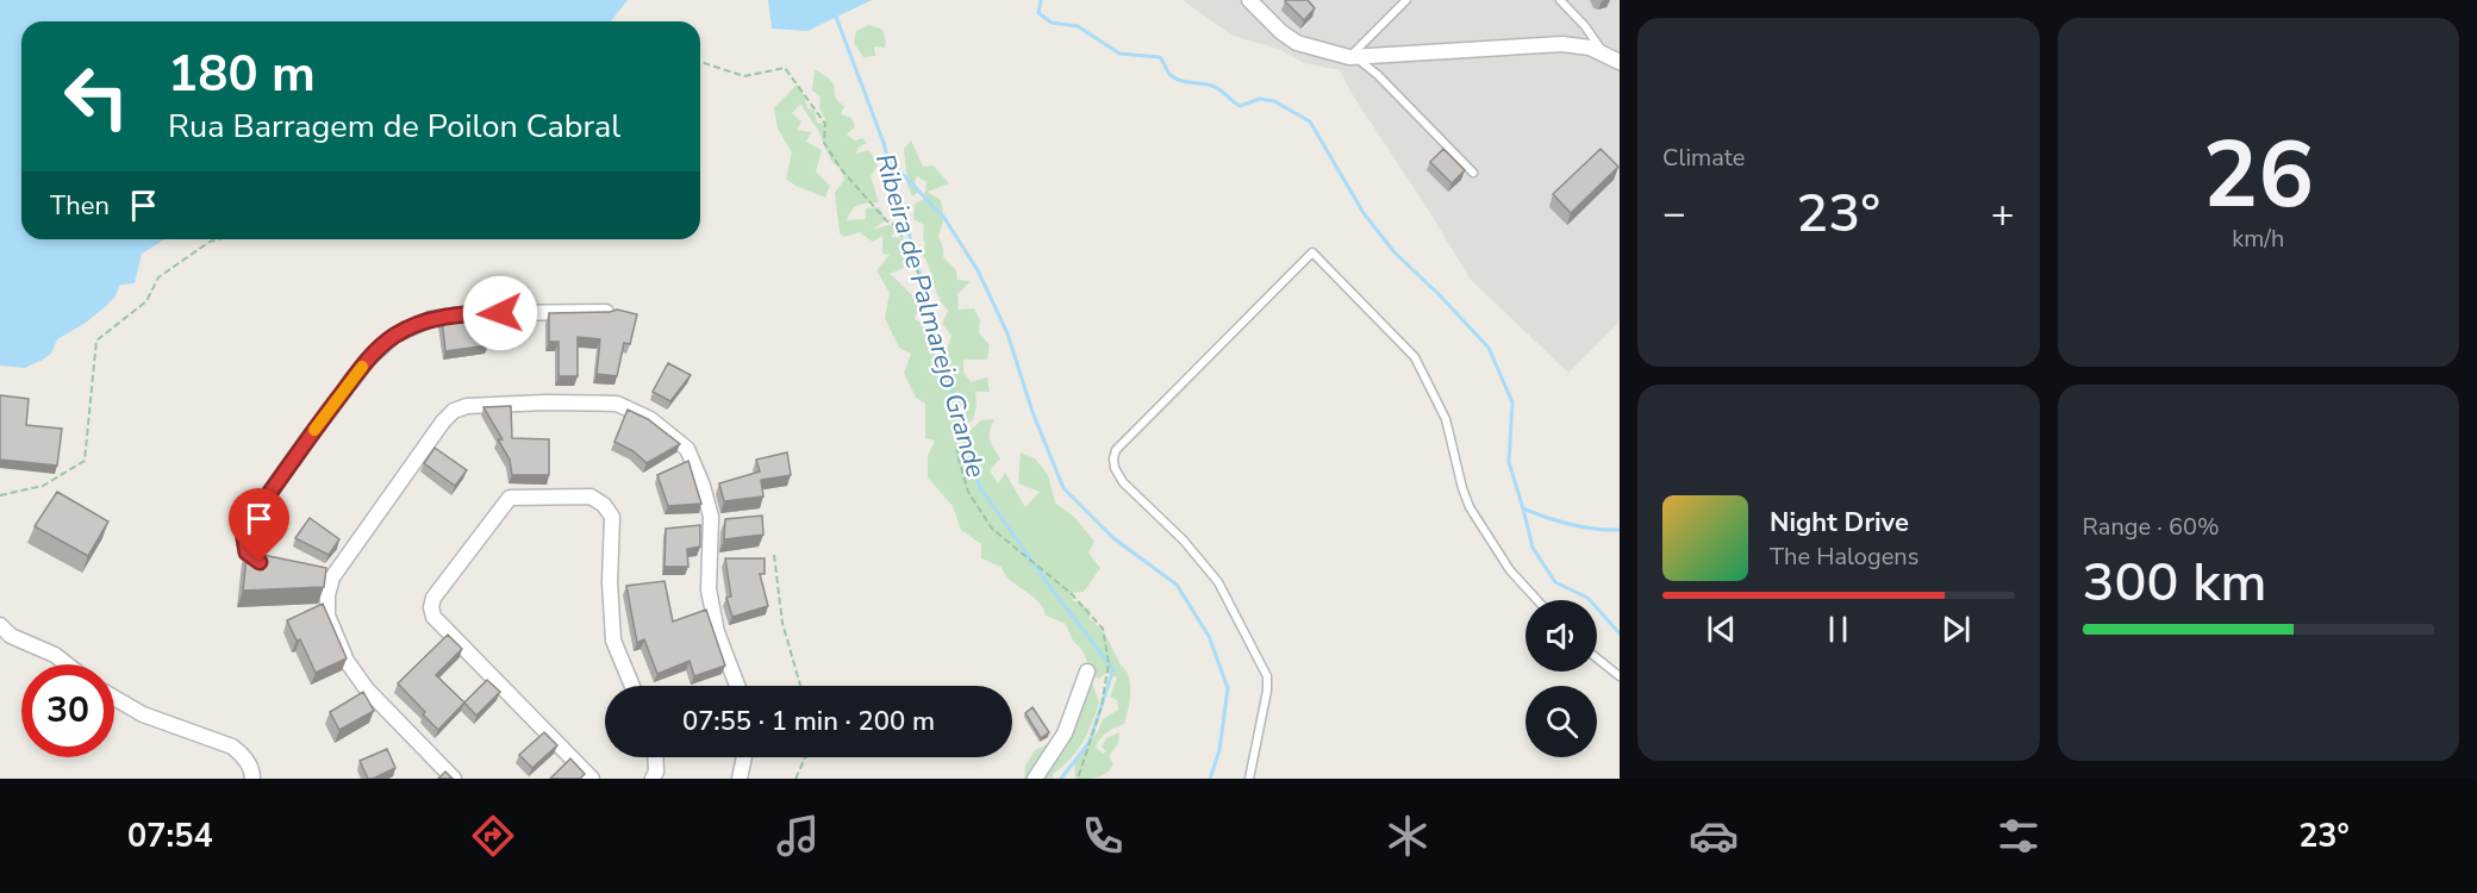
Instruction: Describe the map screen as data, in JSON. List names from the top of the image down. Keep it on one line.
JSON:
{"water":["Ribeira de Palmarejo Grande"],"page":{"tile":["Climate",["26","km/h"],["Range · 60%","300 km"]],"turn":["180 m","Rua Barragem de Poilon Cabral"],"then":"Then","heat":["−","23°","+"],"song":["Night Drive","The Halogens"],"limit":"30","trip":"07:55 · 1 min · 200 m","tabs":["07:54","23°"]}}
